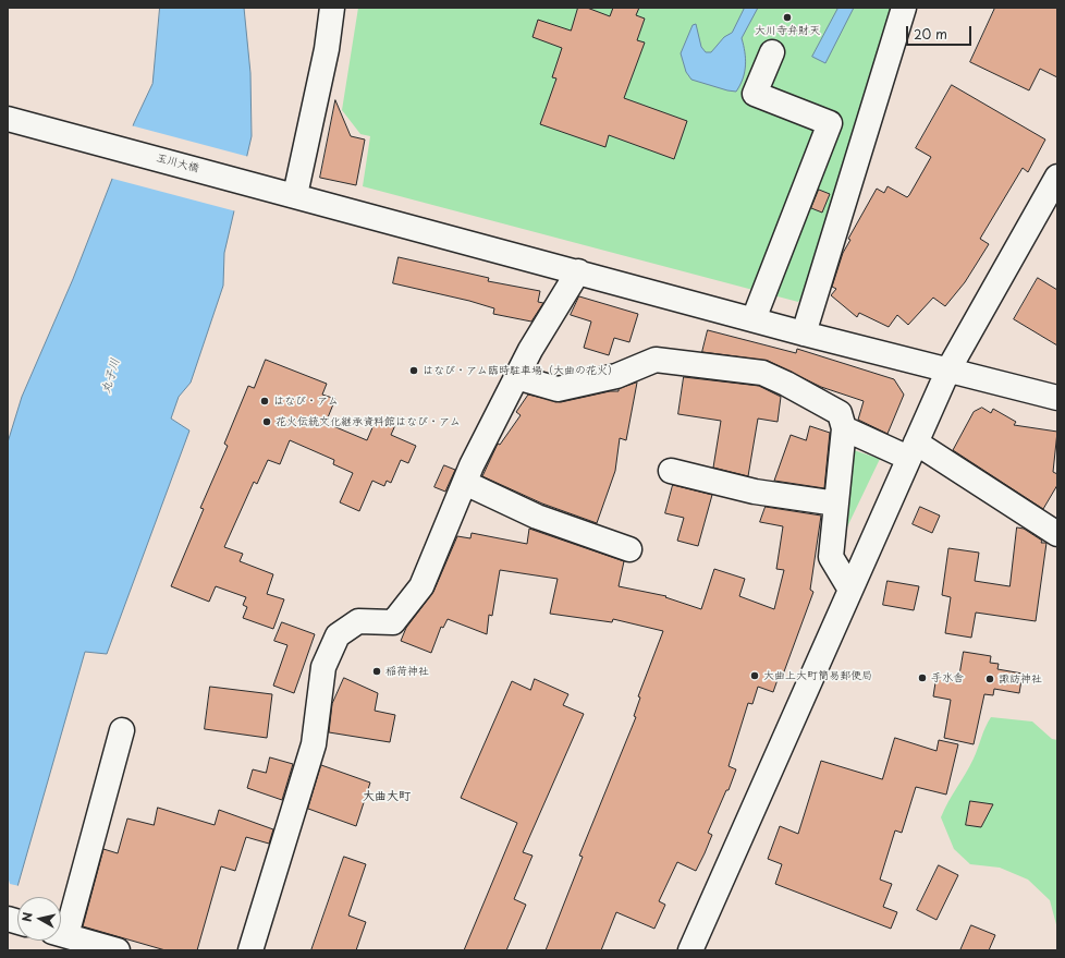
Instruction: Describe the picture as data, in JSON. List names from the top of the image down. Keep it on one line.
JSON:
{"streets":{"street":["玉川大橋"]},"districts":["大曲大町"],"water":["丸子川"],"places":["大川寺弁財天","はなび・アム臨時駐車場（大曲の花火）","はなび・アム","花火伝統文化継承資料館はなび・アム","稲荷神社","大曲上大町簡易郵便局","手水舎","諏訪神社"],"scale_bar":"20 m","north":"left"}
